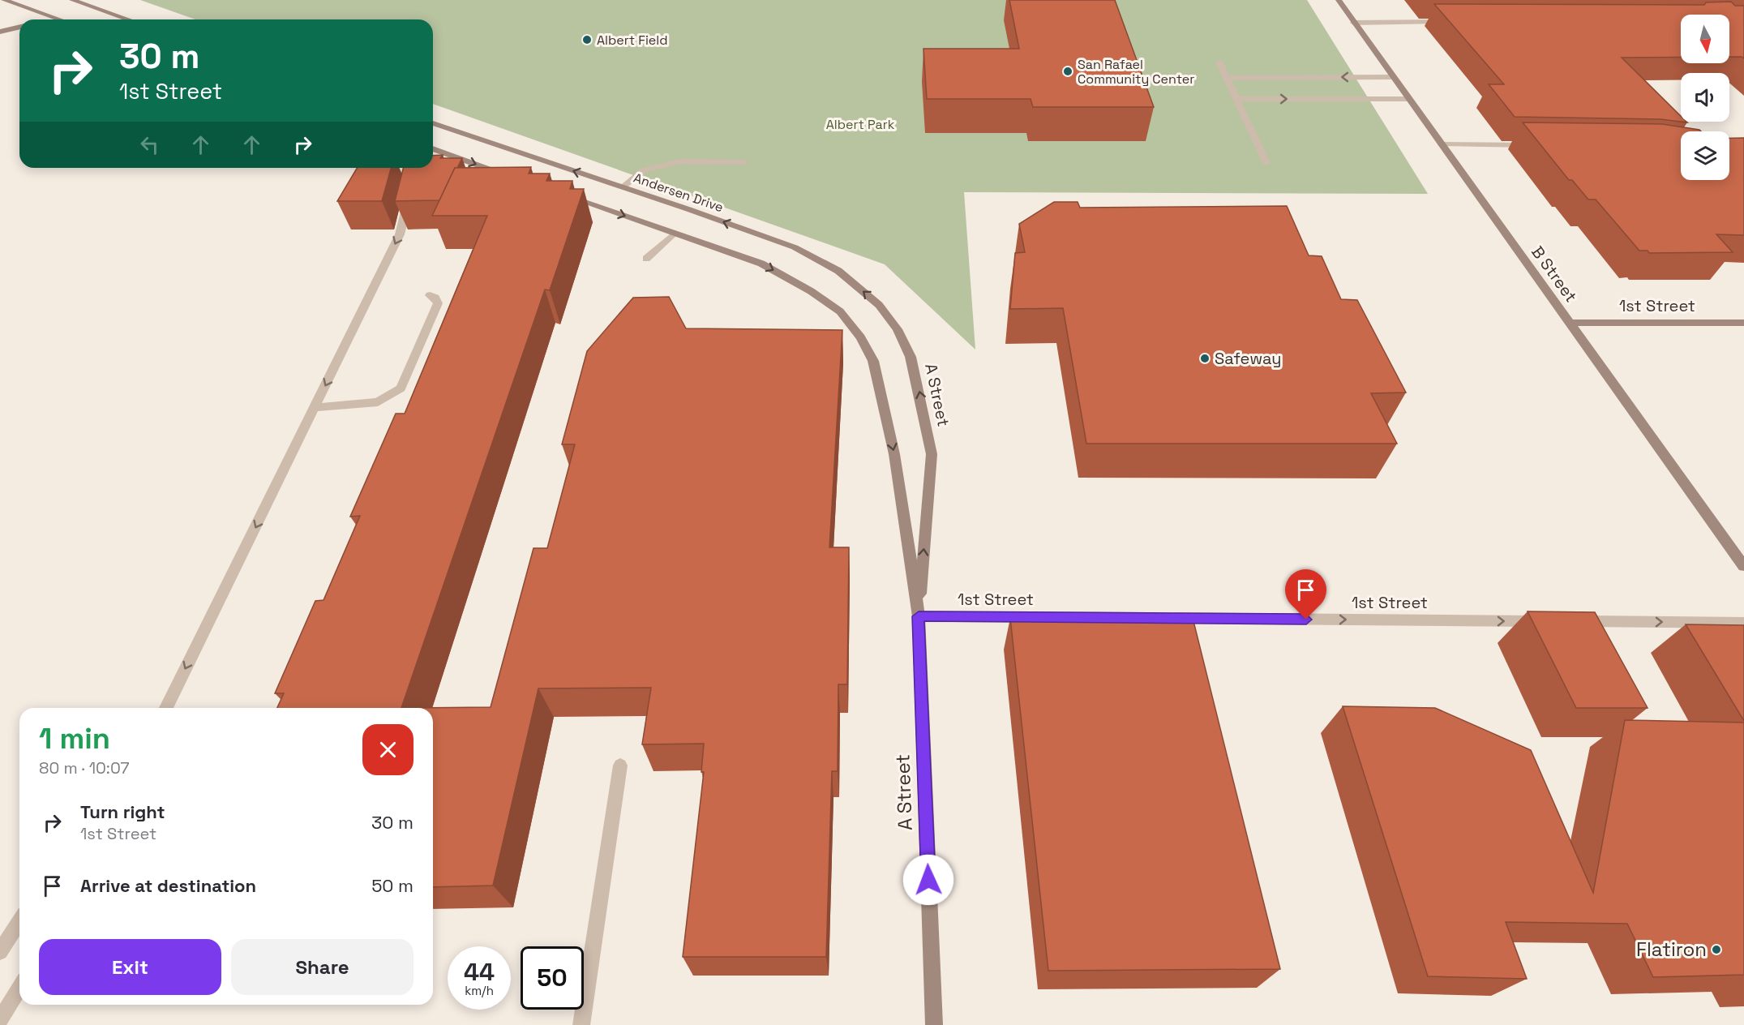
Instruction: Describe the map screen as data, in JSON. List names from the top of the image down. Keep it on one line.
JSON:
{"streets":{"main road":["Andersen Drive","B Street","1st Street","A Street"]},"crossings":[["Andersen Drive","A Street"],["B Street","1st Street"],["1st Street","A Street"]],"one_way":["1st Street"],"parks":["Albert Park"],"places":["Albert Field","San Rafael Community Center","Safeway","Flatiron"],"north":"bottom","page":{"turn":["30 m","1st Street"],"heading":["1 min","80 m · 10:07"],"list":[{"name":"Turn right","note":"1st Street","value":"30 m"},{"name":"Arrive at destination","value":"50 m"}],"buttons":["Exit","Share"],"speed":"44 km/h","limit":"50"}}
